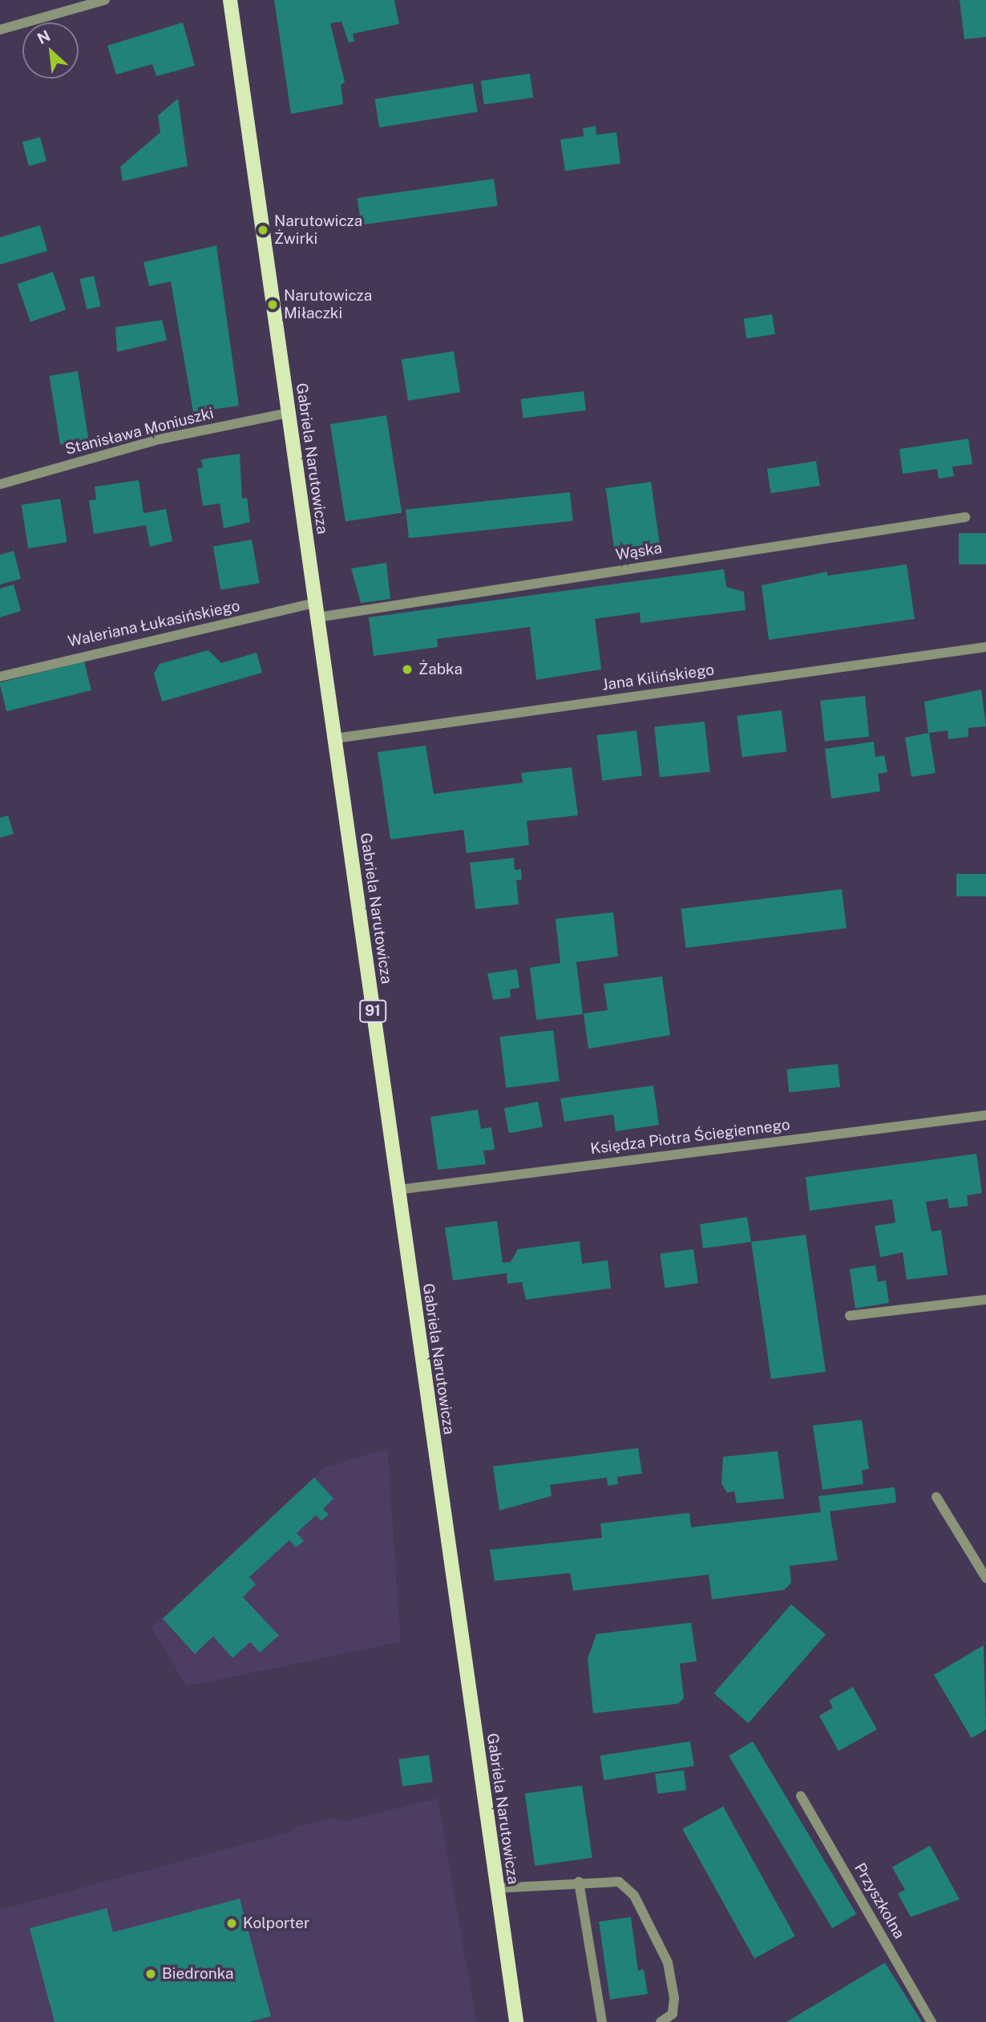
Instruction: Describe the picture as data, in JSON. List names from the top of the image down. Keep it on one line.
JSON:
{"streets":{"main road":["Gabriela Narutowicza","91"],"street":["Stanisława Moniuszki","Wąska","Waleriana Łukasińskiego","Jana Kilińskiego","Księdza Piotra Ściegiennego","Przyszkolna"]},"crossings":[["Stanisława Moniuszki","Gabriela Narutowicza"],["Gabriela Narutowicza","Wąska"],["Gabriela Narutowicza","Waleriana Łukasińskiego"],["Gabriela Narutowicza","Jana Kilińskiego"],["Gabriela Narutowicza","Księdza Piotra Ściegiennego"]],"places":["Narutowicza Żwirki","Narutowicza Miłaczki","Żabka","Kolporter","Biedronka"],"north":"top left"}
